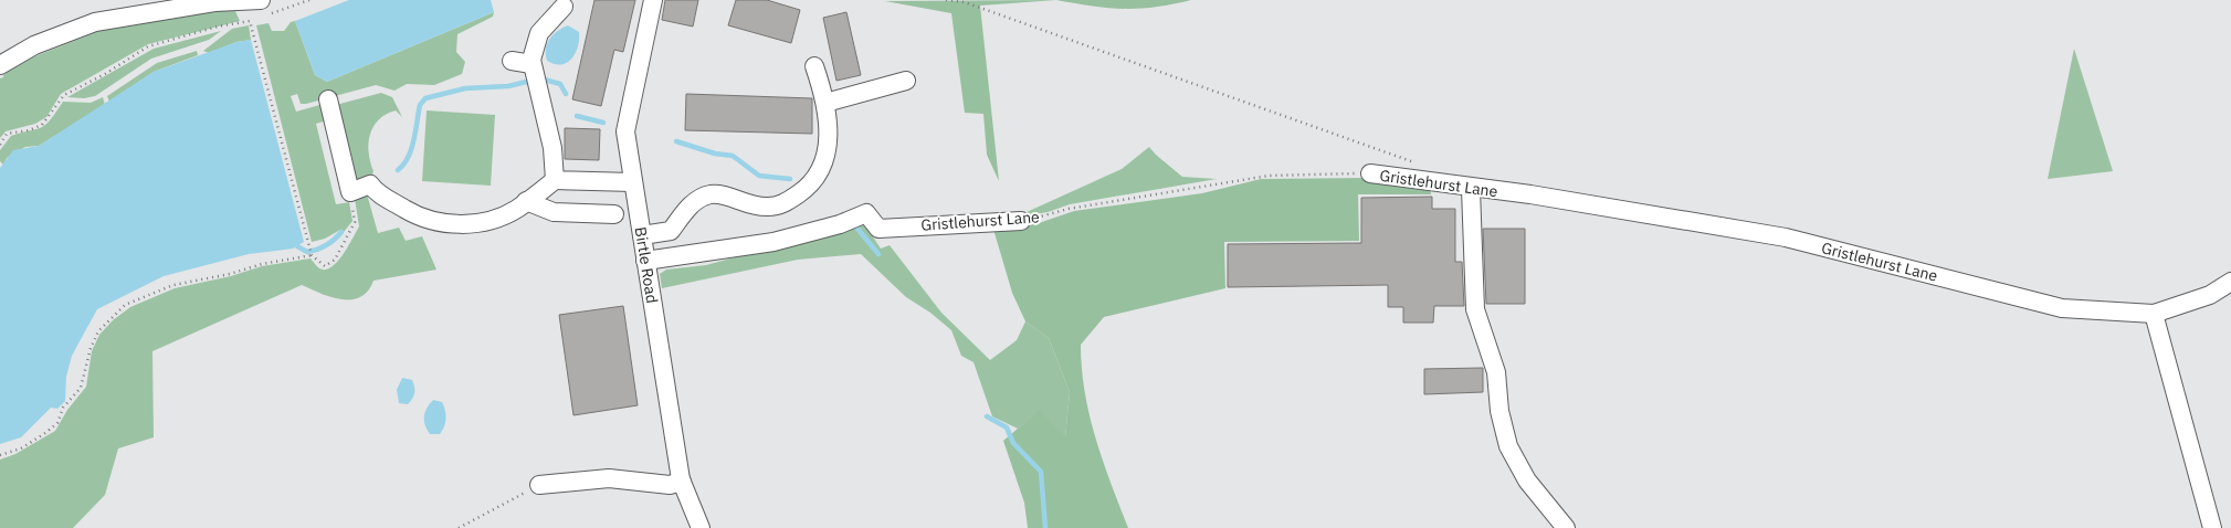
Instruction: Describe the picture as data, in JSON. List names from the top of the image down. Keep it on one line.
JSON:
{"streets":{"street":["Gristlehurst Lane","Birtle Road"]},"crossings":[["Gristlehurst Lane","Birtle Road"]]}
